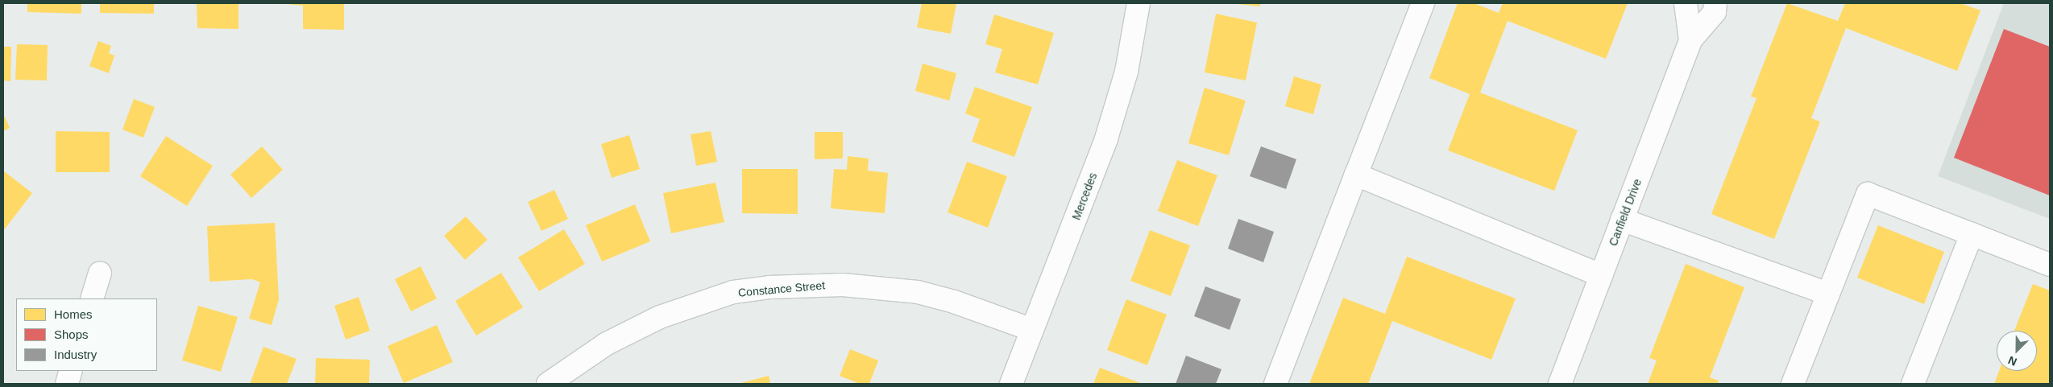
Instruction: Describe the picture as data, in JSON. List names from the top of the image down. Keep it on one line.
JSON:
{"streets":{"street":["Mercedes","Canfield Drive","Constance Street"]},"crossings":[["Mercedes","Constance Street"]],"legend":["Homes","Shops","Industry"],"north":"bottom left"}
